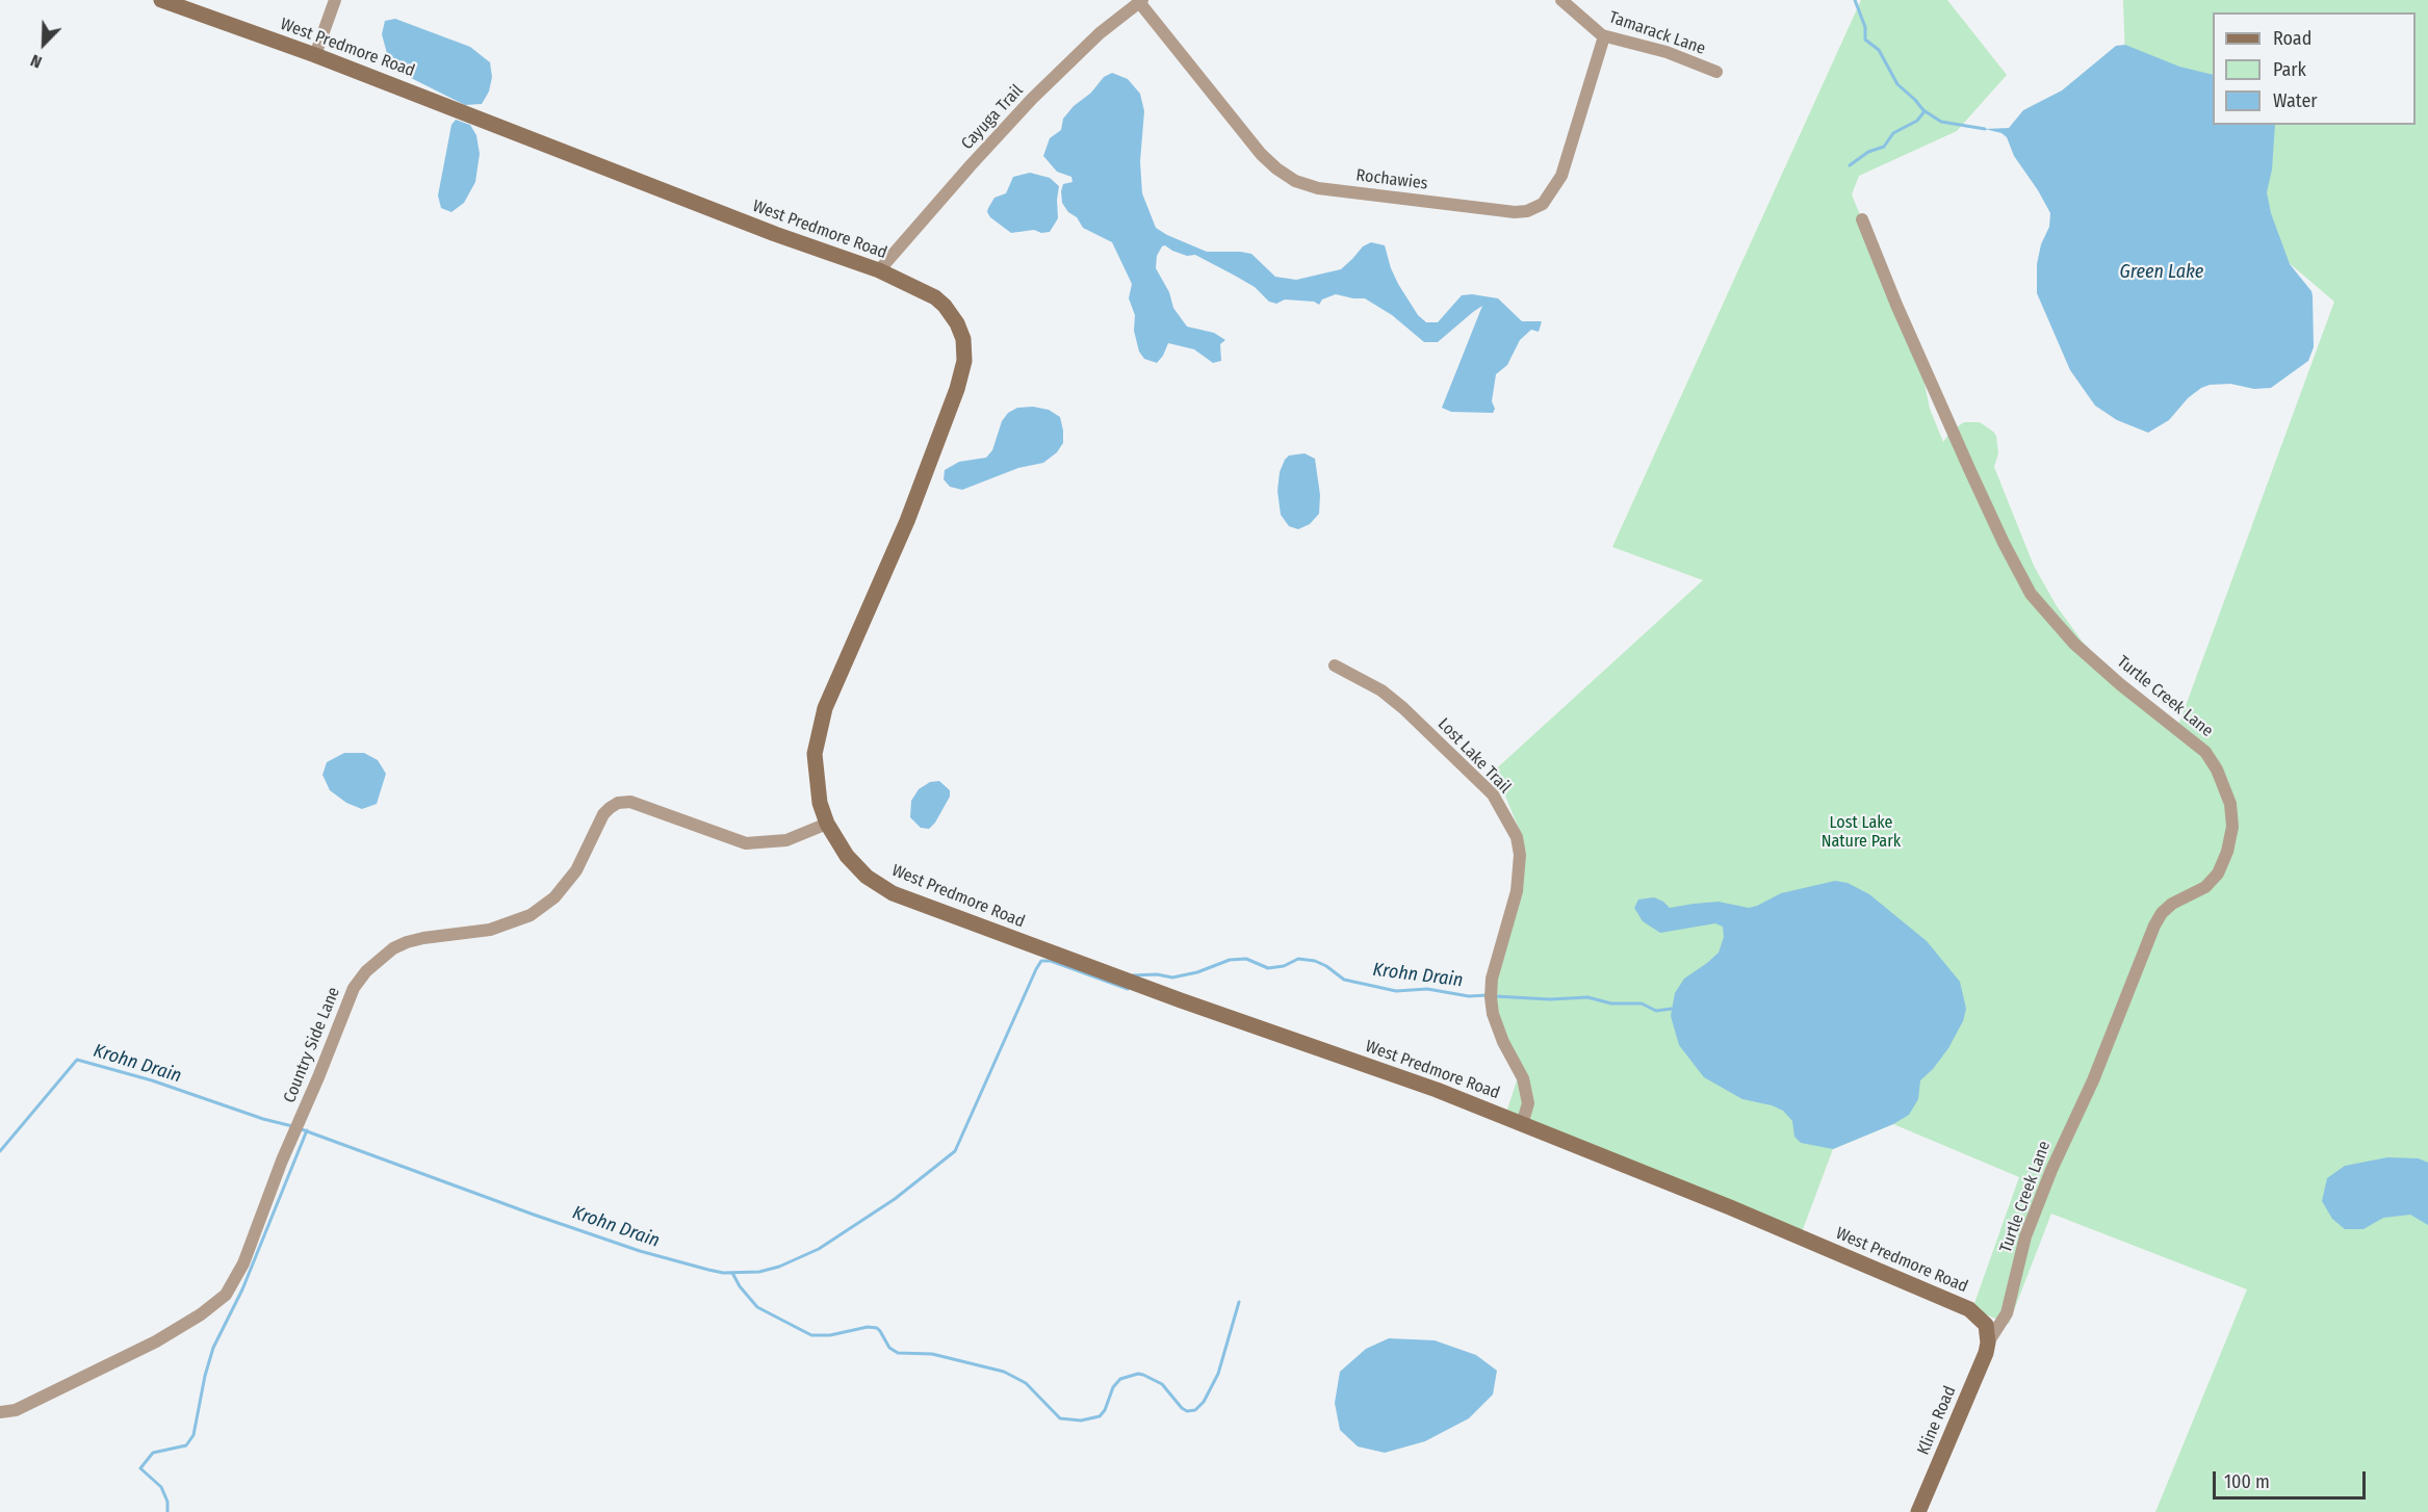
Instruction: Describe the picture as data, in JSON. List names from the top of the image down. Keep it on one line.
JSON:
{"streets":{"street":["Tamarack Lane","West Predmore Road","Cayuga Trail","Rochawies","Turtle Creek Lane","Lost Lake Trail","Country Side Lane","Kline Road"]},"crossings":[["Tamarack Lane","Rochawies"],["West Predmore Road","Cayuga Trail"],["West Predmore Road","Turtle Creek Lane"],["West Predmore Road","Lost Lake Trail"],["West Predmore Road","Country Side Lane"],["West Predmore Road","Kline Road"],["Cayuga Trail","Rochawies"],["Turtle Creek Lane","Kline Road"]],"water":["Green Lake","Krohn Drain"],"parks":["Lost Lake Nature Park"],"legend":["Road","Park","Water"],"scale_bar":"100 m","north":"bottom left"}
